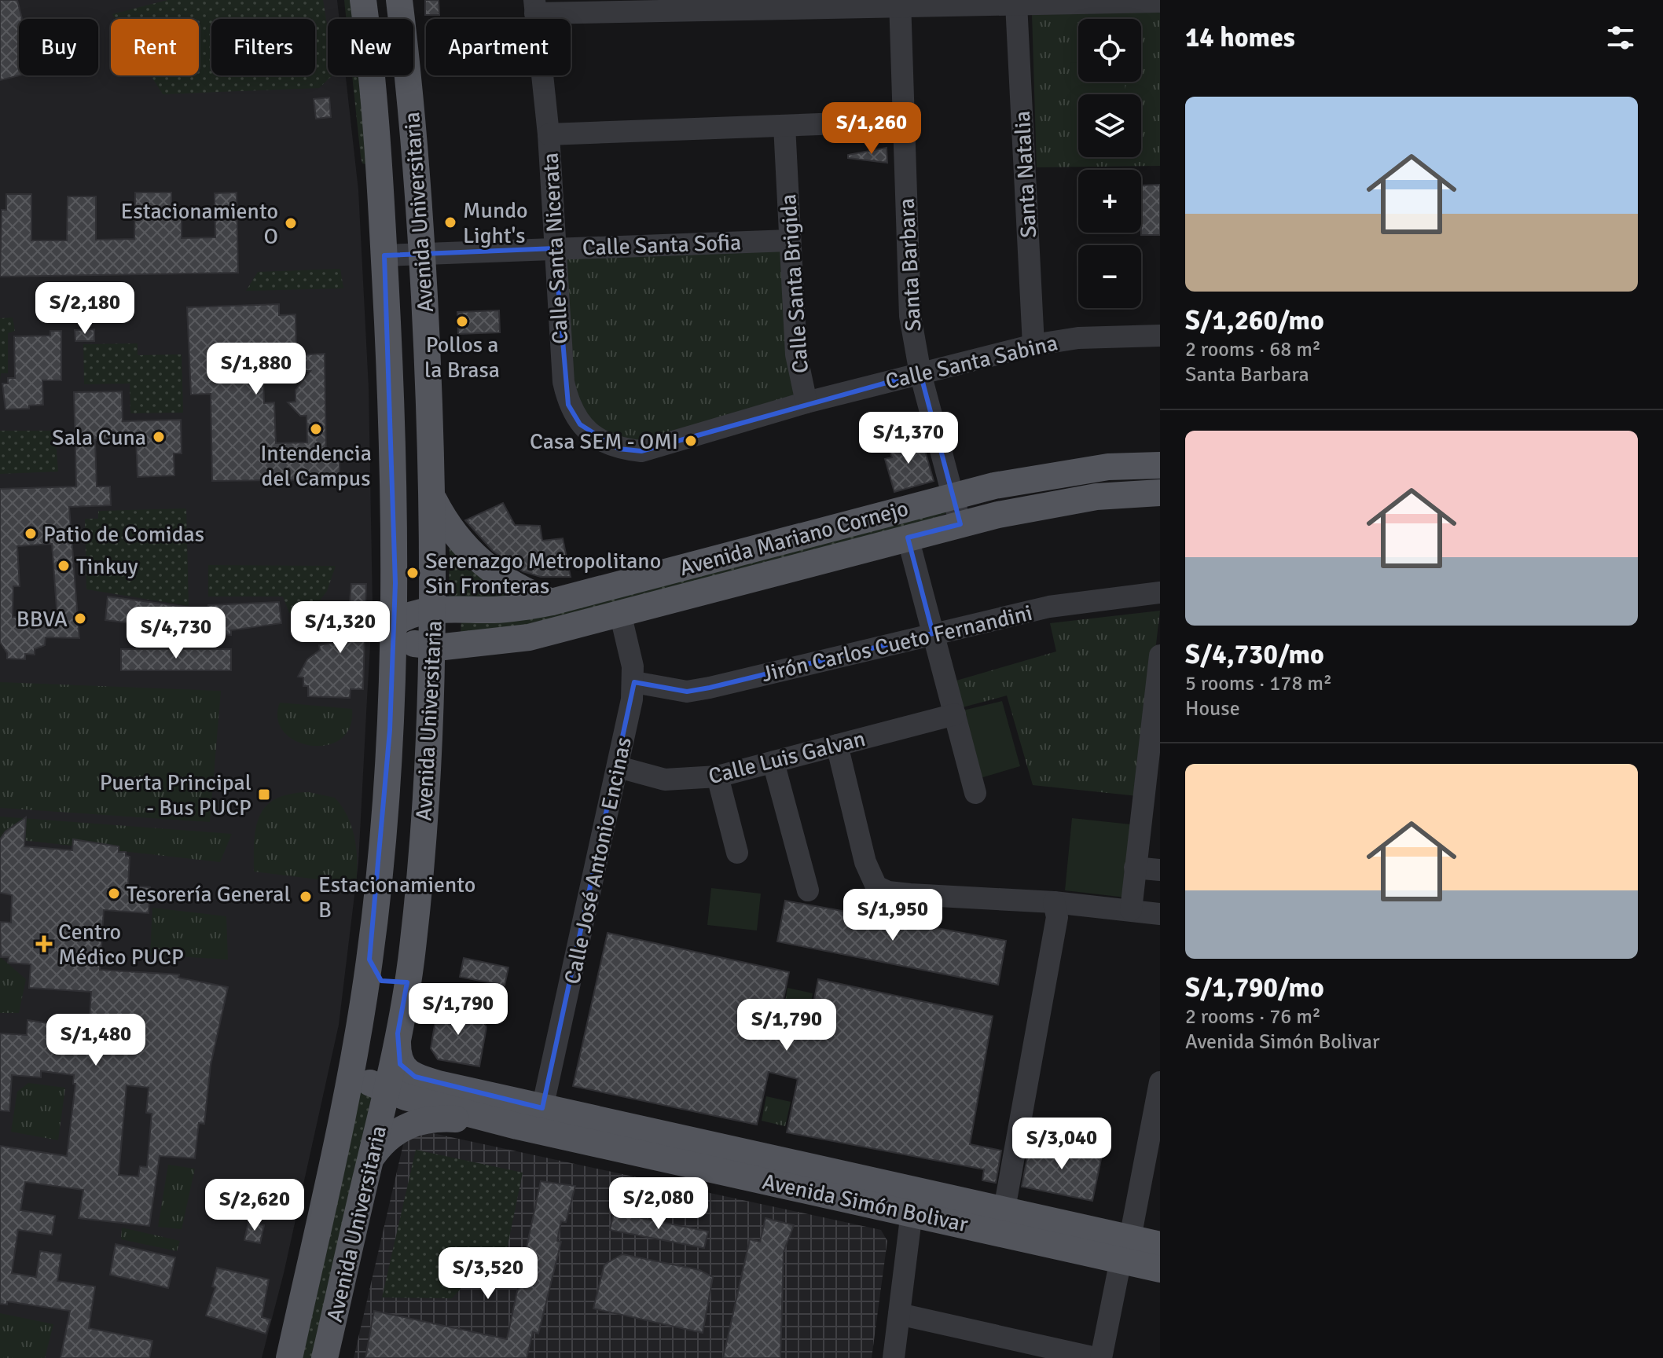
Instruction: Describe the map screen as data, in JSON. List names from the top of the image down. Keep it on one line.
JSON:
{"streets":{"main road":["Avenida Universitaria","Avenida Mariano Cornejo","Avenida Simón Bolivar"],"street":["Santa Natalia","Calle Santa Sofia","Calle Santa Nicerata","Santa Barbara","Calle Santa Brigida","Calle Santa Sabina","Jirón Carlos Cueto Fernandini","Calle Luis Galvan","Calle José Antonio Encinas"]},"crossings":[["Santa Natalia","Calle Santa Sabina"],["Avenida Universitaria","Calle Santa Sofia"],["Avenida Universitaria","Avenida Mariano Cornejo"],["Avenida Universitaria","Avenida Simón Bolivar"],["Calle Santa Sofia","Calle Santa Nicerata"],["Calle Santa Sofia","Calle Santa Brigida"],["Calle Santa Nicerata","Calle Santa Sabina"],["Santa Barbara","Calle Santa Sabina"],["Santa Barbara","Avenida Mariano Cornejo"],["Calle Santa Brigida","Calle Santa Sabina"],["Avenida Mariano Cornejo","Calle José Antonio Encinas"],["Jirón Carlos Cueto Fernandini","Calle José Antonio Encinas"],["Calle Luis Galvan","Calle José Antonio Encinas"],["Calle José Antonio Encinas","Avenida Simón Bolivar"]],"places":{"other":["Mundo Light's","Estacionamiento O","Pollos a la Brasa","Intendencia del Campus","Sala Cuna","Casa SEM - OMI","Patio de Comidas","Tinkuy","Serenazgo Metropolitano Sin Fronteras","BBVA","Tesorería General","Estacionamiento B"],"transit":["Puerta Principal - Bus PUCP"],"health":["Centro Médico PUCP"]},"page":{"heading":"14 homes","map_buttons":["+","−"],"chip":["Buy","Rent","Filters","New","Apartment"],"list":[{"name":"S/1,260/mo","note":"2 rooms · 68 m² · Santa Barbara"},{"name":"S/4,730/mo","note":"5 rooms · 178 m² · House"},{"name":"S/1,790/mo","note":"2 rooms · 76 m² · Avenida Simón Bolivar"}],"price":["S/1,260","S/2,180","S/1,880","S/1,370","S/1,320","S/4,730","S/1,950","S/1,790","S/1,790","S/1,480","S/3,040","S/2,080","S/2,620","S/3,520"]}}
